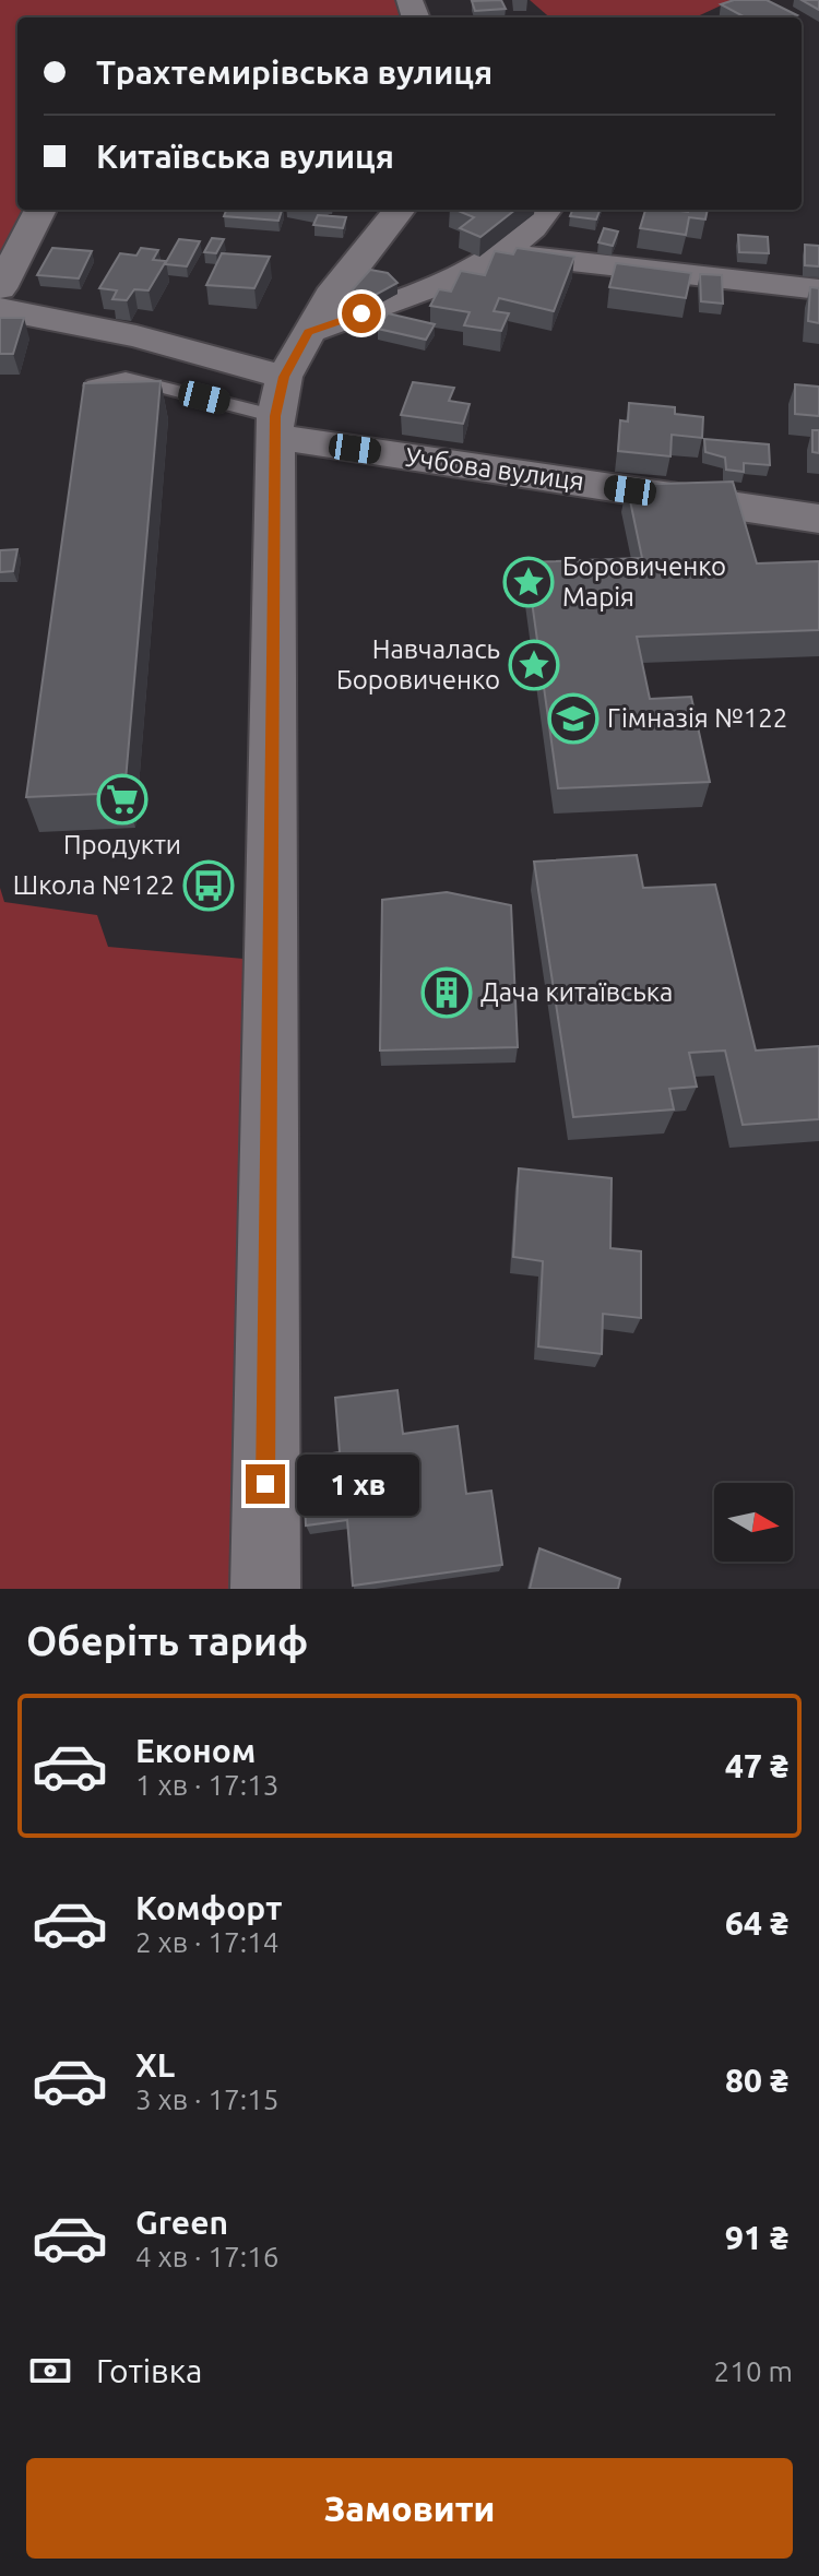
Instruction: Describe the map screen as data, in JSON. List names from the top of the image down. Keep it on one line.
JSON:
{"streets":{"street":["Учбова вулиця"]},"places":{"place":["Боровиченко Марія","Навчалась Боровиченко"],"school or university":["Гімназія №122"],"supermarket":["Продукти"],"bus stop":["Школа №122"],"building":["Дача китаївська"]},"north":"right","page":{"banner":["Трахтемирівська вулиця","Китаївська вулиця"],"bubble":"1 хв","heading":"Оберіть тариф","list":[{"name":"Економ","note":"1 хв · 17:13","value":"47 ₴"},{"name":"Комфорт","note":"2 хв · 17:14","value":"64 ₴"},{"name":"XL","note":"3 хв · 17:15","value":"80 ₴"},{"name":"Green","note":"4 хв · 17:16","value":"91 ₴"}],"pay":["Готівка","210 m"],"buttons":"Замовити"}}
